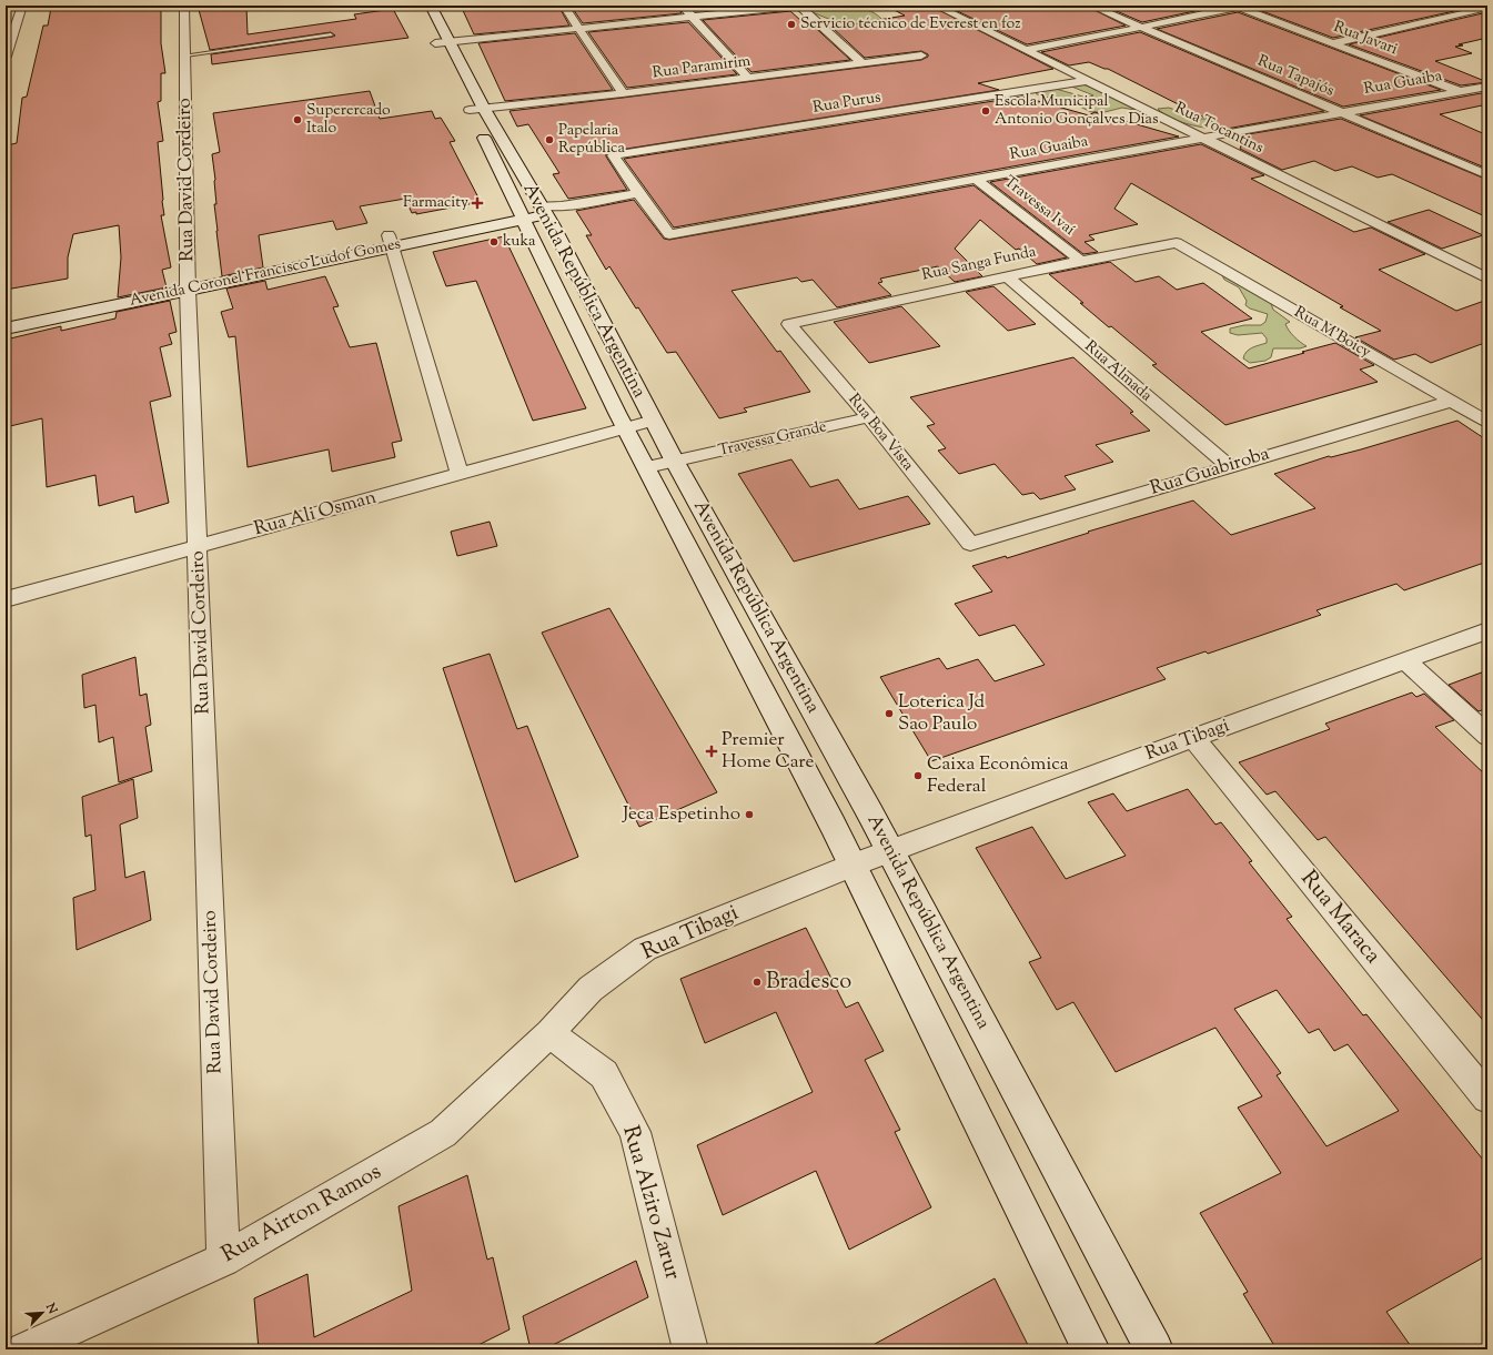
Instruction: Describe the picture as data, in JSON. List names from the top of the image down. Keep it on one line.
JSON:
{"streets":{"main road":["Avenida Coronel Francisco Ludof Gomes","Avenida República Argentina"],"street":["Rua Javari","Rua Paramirim","Rua Tapajós","Rua Guaiba","Rua Purus","Rua Tocantins","Rua David Cordeiro","Travessa Ivaí","Rua Sanga Funda","Rua M'Boicy","Rua Almada","Rua Boa Vista","Travessa Grande","Rua Guabiroba","Rua Ali Osman","Rua Tibagi","Rua Maraca","Rua Alziro Zarur","Rua Airton Ramos"]},"crossings":[["Rua Javari","Rua Guaiba"],["Rua Paramirim","Avenida República Argentina"],["Rua Tapajós","Rua Guaiba"],["Rua Guaiba","Rua Purus"],["Rua Guaiba","Rua Tocantins"],["Rua Guaiba","Travessa Ivaí"],["Rua Purus","Rua Tocantins"],["Rua David Cordeiro","Avenida Coronel Francisco Ludof Gomes"],["Rua David Cordeiro","Rua Ali Osman"],["Rua David Cordeiro","Rua Airton Ramos"],["Travessa Ivaí","Rua Sanga Funda"],["Rua Sanga Funda","Rua M'Boicy"],["Rua Sanga Funda","Rua Almada"],["Rua Sanga Funda","Rua Boa Vista"],["Avenida Coronel Francisco Ludof Gomes","Avenida República Argentina"],["Avenida República Argentina","Travessa Grande"],["Avenida República Argentina","Rua Ali Osman"],["Avenida República Argentina","Rua Tibagi"],["Rua M'Boicy","Rua Guabiroba"],["Rua Almada","Rua Guabiroba"],["Rua Boa Vista","Travessa Grande"],["Rua Boa Vista","Rua Guabiroba"],["Rua Tibagi","Rua Maraca"],["Rua Tibagi","Rua Alziro Zarur"],["Rua Tibagi","Rua Airton Ramos"],["Rua Alziro Zarur","Rua Airton Ramos"]],"places":{"other":["Servicio técnico de Everest en foz","Escola Municipal Antonio Gonçalves Dias","Superercado Italo","Papelaria República","kuka","Loterica Jd Sao Paulo","Caixa Econômica Federal","Jeca Espetinho","Bradesco"],"health":["Farmacity","Premier Home Care"]},"north":"top right"}
